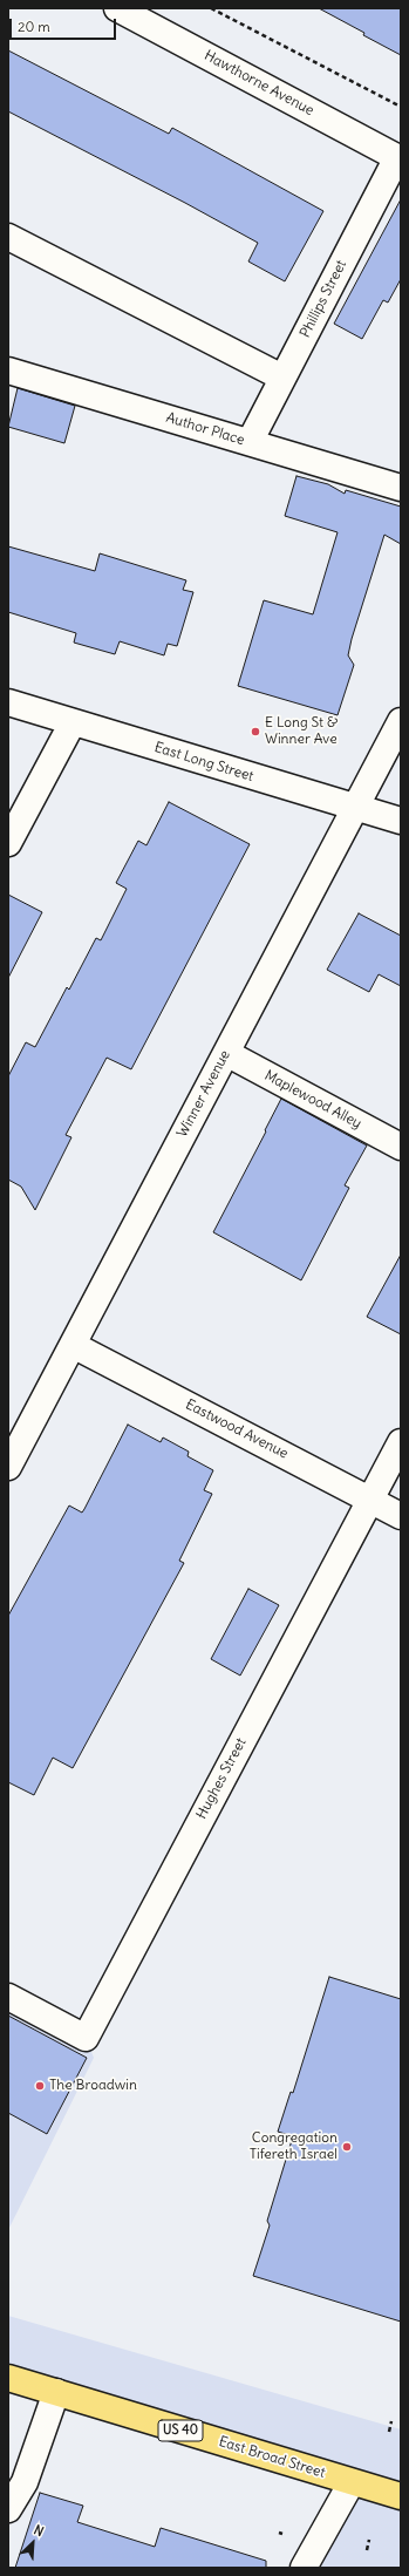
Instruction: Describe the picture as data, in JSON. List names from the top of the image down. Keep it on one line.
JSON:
{"streets":{"main road":["US 40","East Broad Street"],"street":["Hawthorne Avenue","Phillips Street","Author Place","East Long Street","Winner Avenue","Maplewood Alley","Eastwood Avenue","Hughes Street"]},"crossings":[["Hawthorne Avenue","Phillips Street"],["Phillips Street","Author Place"],["East Long Street","Winner Avenue"],["Winner Avenue","Maplewood Alley"],["Winner Avenue","Eastwood Avenue"],["Eastwood Avenue","Hughes Street"]],"places":["E Long St & Winner Ave","The Broadwin","Congregation Tifereth Israel"],"scale_bar":"20 m","north":"top right"}
